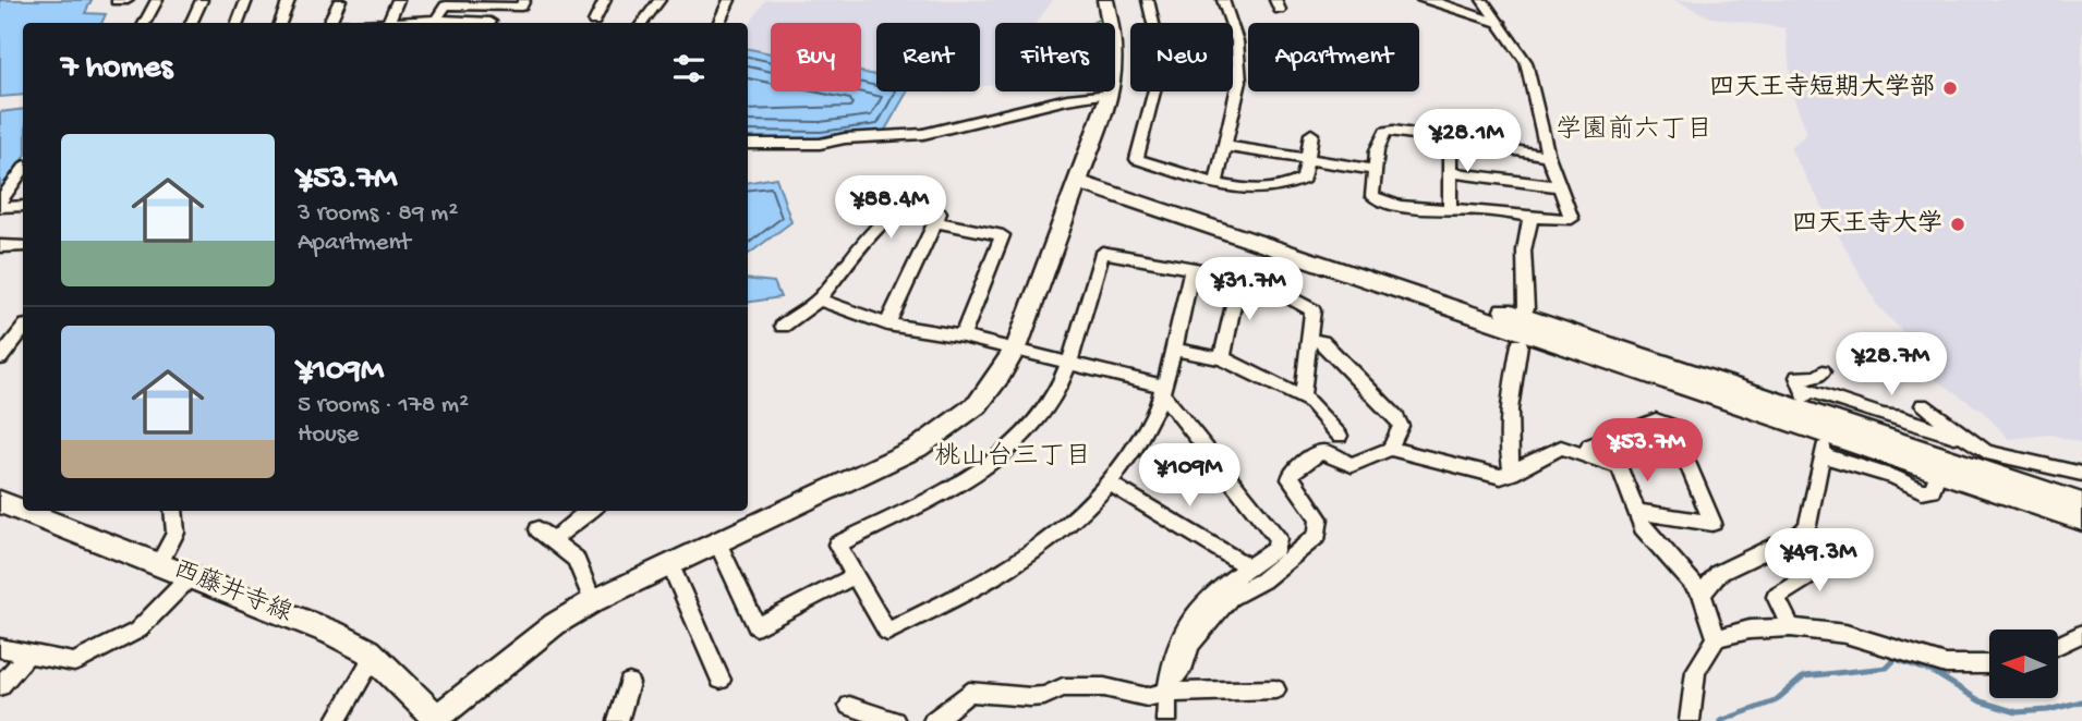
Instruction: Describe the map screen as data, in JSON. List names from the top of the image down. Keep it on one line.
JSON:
{"streets":{"main road":["西藤井寺線"]},"districts":["学園前六丁目","桃山台三丁目"],"places":["四天王寺短期大学部","四天王寺大学"],"north":"left","page":{"chip":["Buy","Rent","Filters","New","Apartment"],"heading":"7 homes","price":["¥28.1M","¥88.4M","¥31.7M","¥28.7M","¥53.7M","¥109M","¥49.3M"],"list":[{"name":"¥53.7M","note":"3 rooms · 89 m² · Apartment"},{"name":"¥109M","note":"5 rooms · 178 m² · House"}]}}
